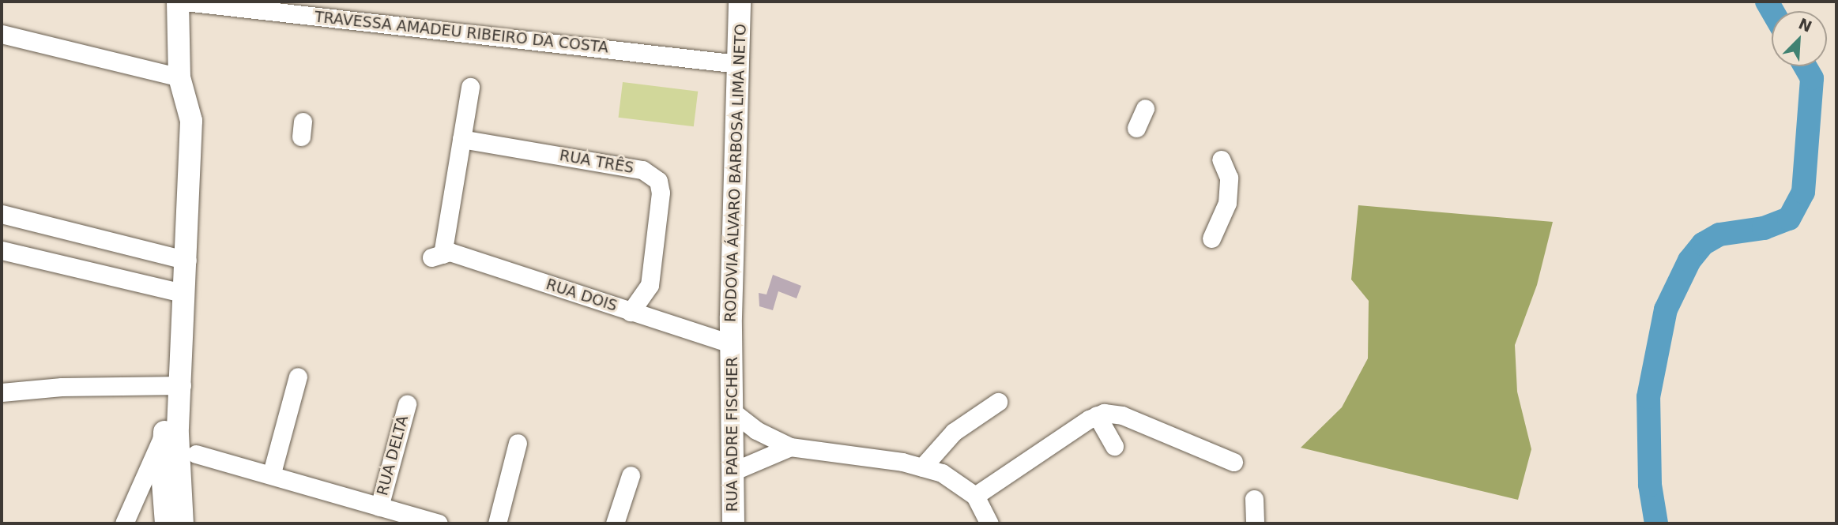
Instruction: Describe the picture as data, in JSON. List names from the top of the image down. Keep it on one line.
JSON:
{"streets":{"main road":["RODOVIA ÁLVARO BARBOSA LIMA NETO","RUA PADRE FISCHER"],"street":["TRAVESSA AMADEU RIBEIRO DA COSTA","RUA TRÊS","RUA DOIS","RUA DELTA"]},"crossings":[["TRAVESSA AMADEU RIBEIRO DA COSTA","RODOVIA ÁLVARO BARBOSA LIMA NETO"],["RUA TRÊS","RUA DOIS"],["RODOVIA ÁLVARO BARBOSA LIMA NETO","RUA DOIS"],["RODOVIA ÁLVARO BARBOSA LIMA NETO","RUA PADRE FISCHER"],["RUA DOIS","RUA PADRE FISCHER"]],"north":"top right"}
